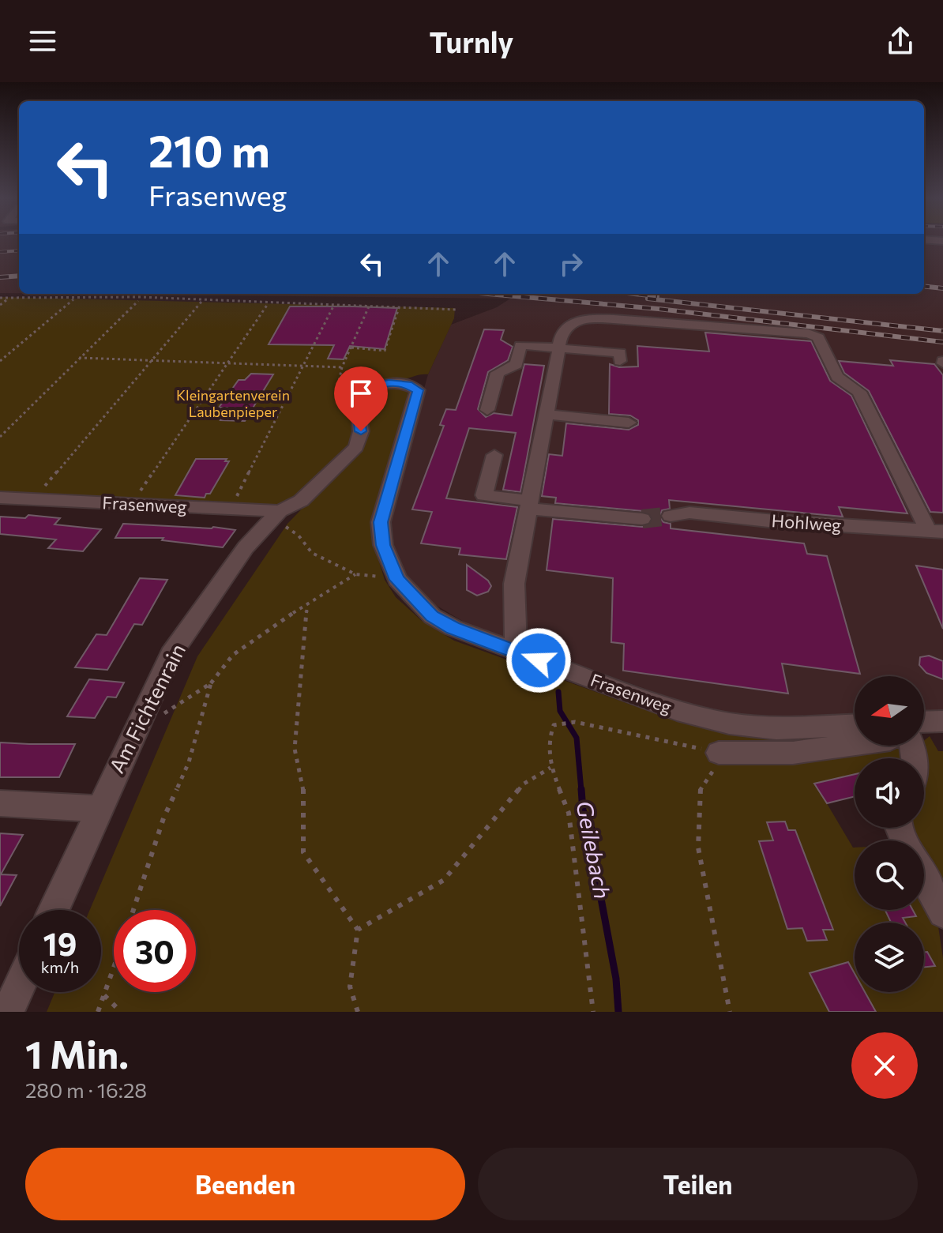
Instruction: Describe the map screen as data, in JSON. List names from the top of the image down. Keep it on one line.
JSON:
{"streets":{"street":["Frasenweg","Hohlweg","Am Fichtenrain"]},"crossings":[["Frasenweg","Am Fichtenrain"]],"water":["Geilebach"],"parks":["Kleingartenverein Laubenpieper"],"north":"left","page":{"header":"Turnly","turn":["210 m","Frasenweg"],"speed":"19 km/h","limit":"30","heading":["1 Min.","280 m · 16:28"],"buttons":["Beenden","Teilen"]}}
